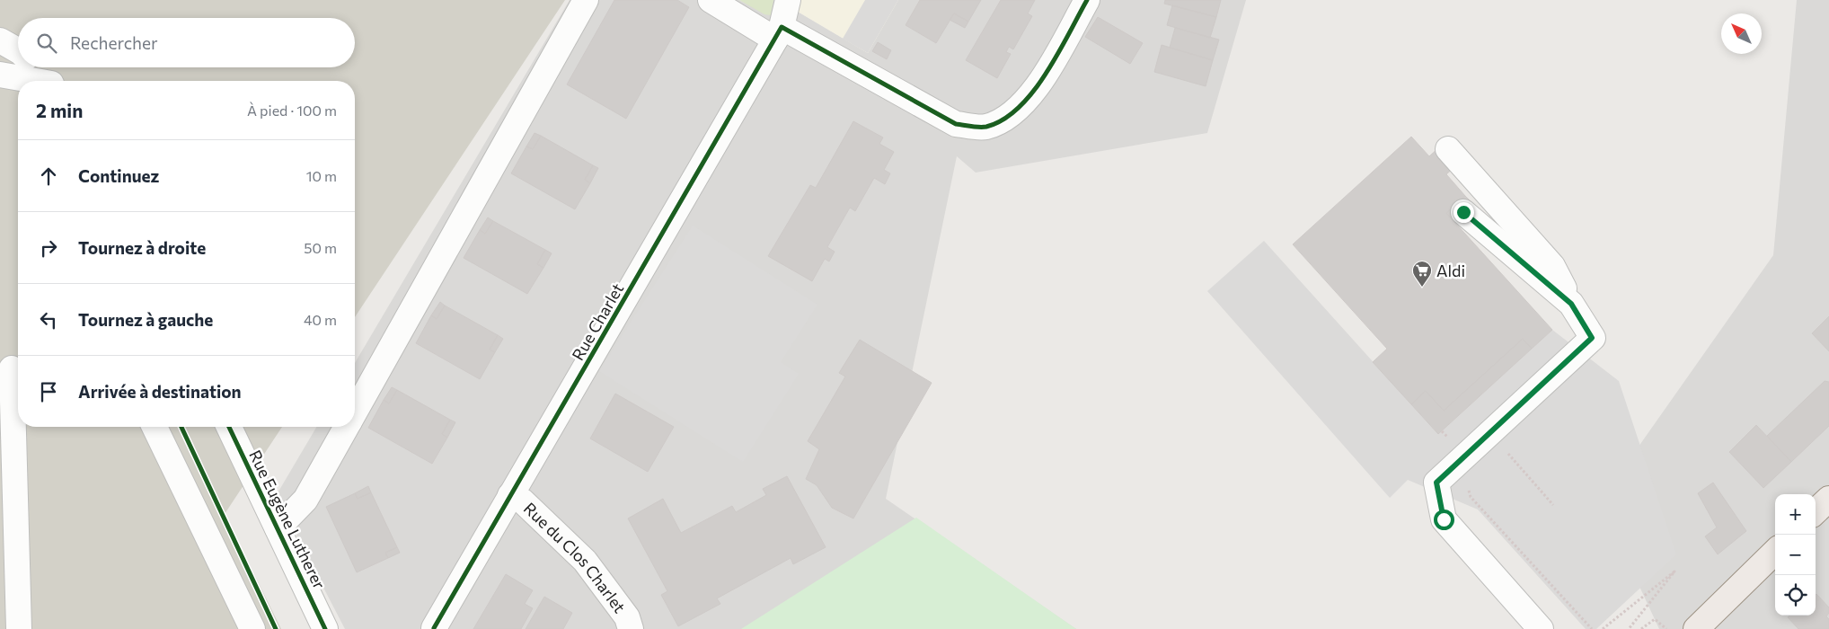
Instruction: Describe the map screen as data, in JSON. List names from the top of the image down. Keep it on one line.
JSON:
{"streets":{"street":["Rue Charlet","Rue Eugène Lutherer","Rue du Clos Charlet"]},"crossings":[["Rue Charlet","Rue du Clos Charlet"]],"places":{"supermarket":["Aldi"]},"north":"top left","page":{"search":"Rechercher","heading":["2 min","À pied · 100 m"],"list":[["Continuez","10 m"],["Tournez à droite","50 m"],["Tournez à gauche","40 m"],"Arrivée à destination"],"map_buttons":["+","−"]}}
